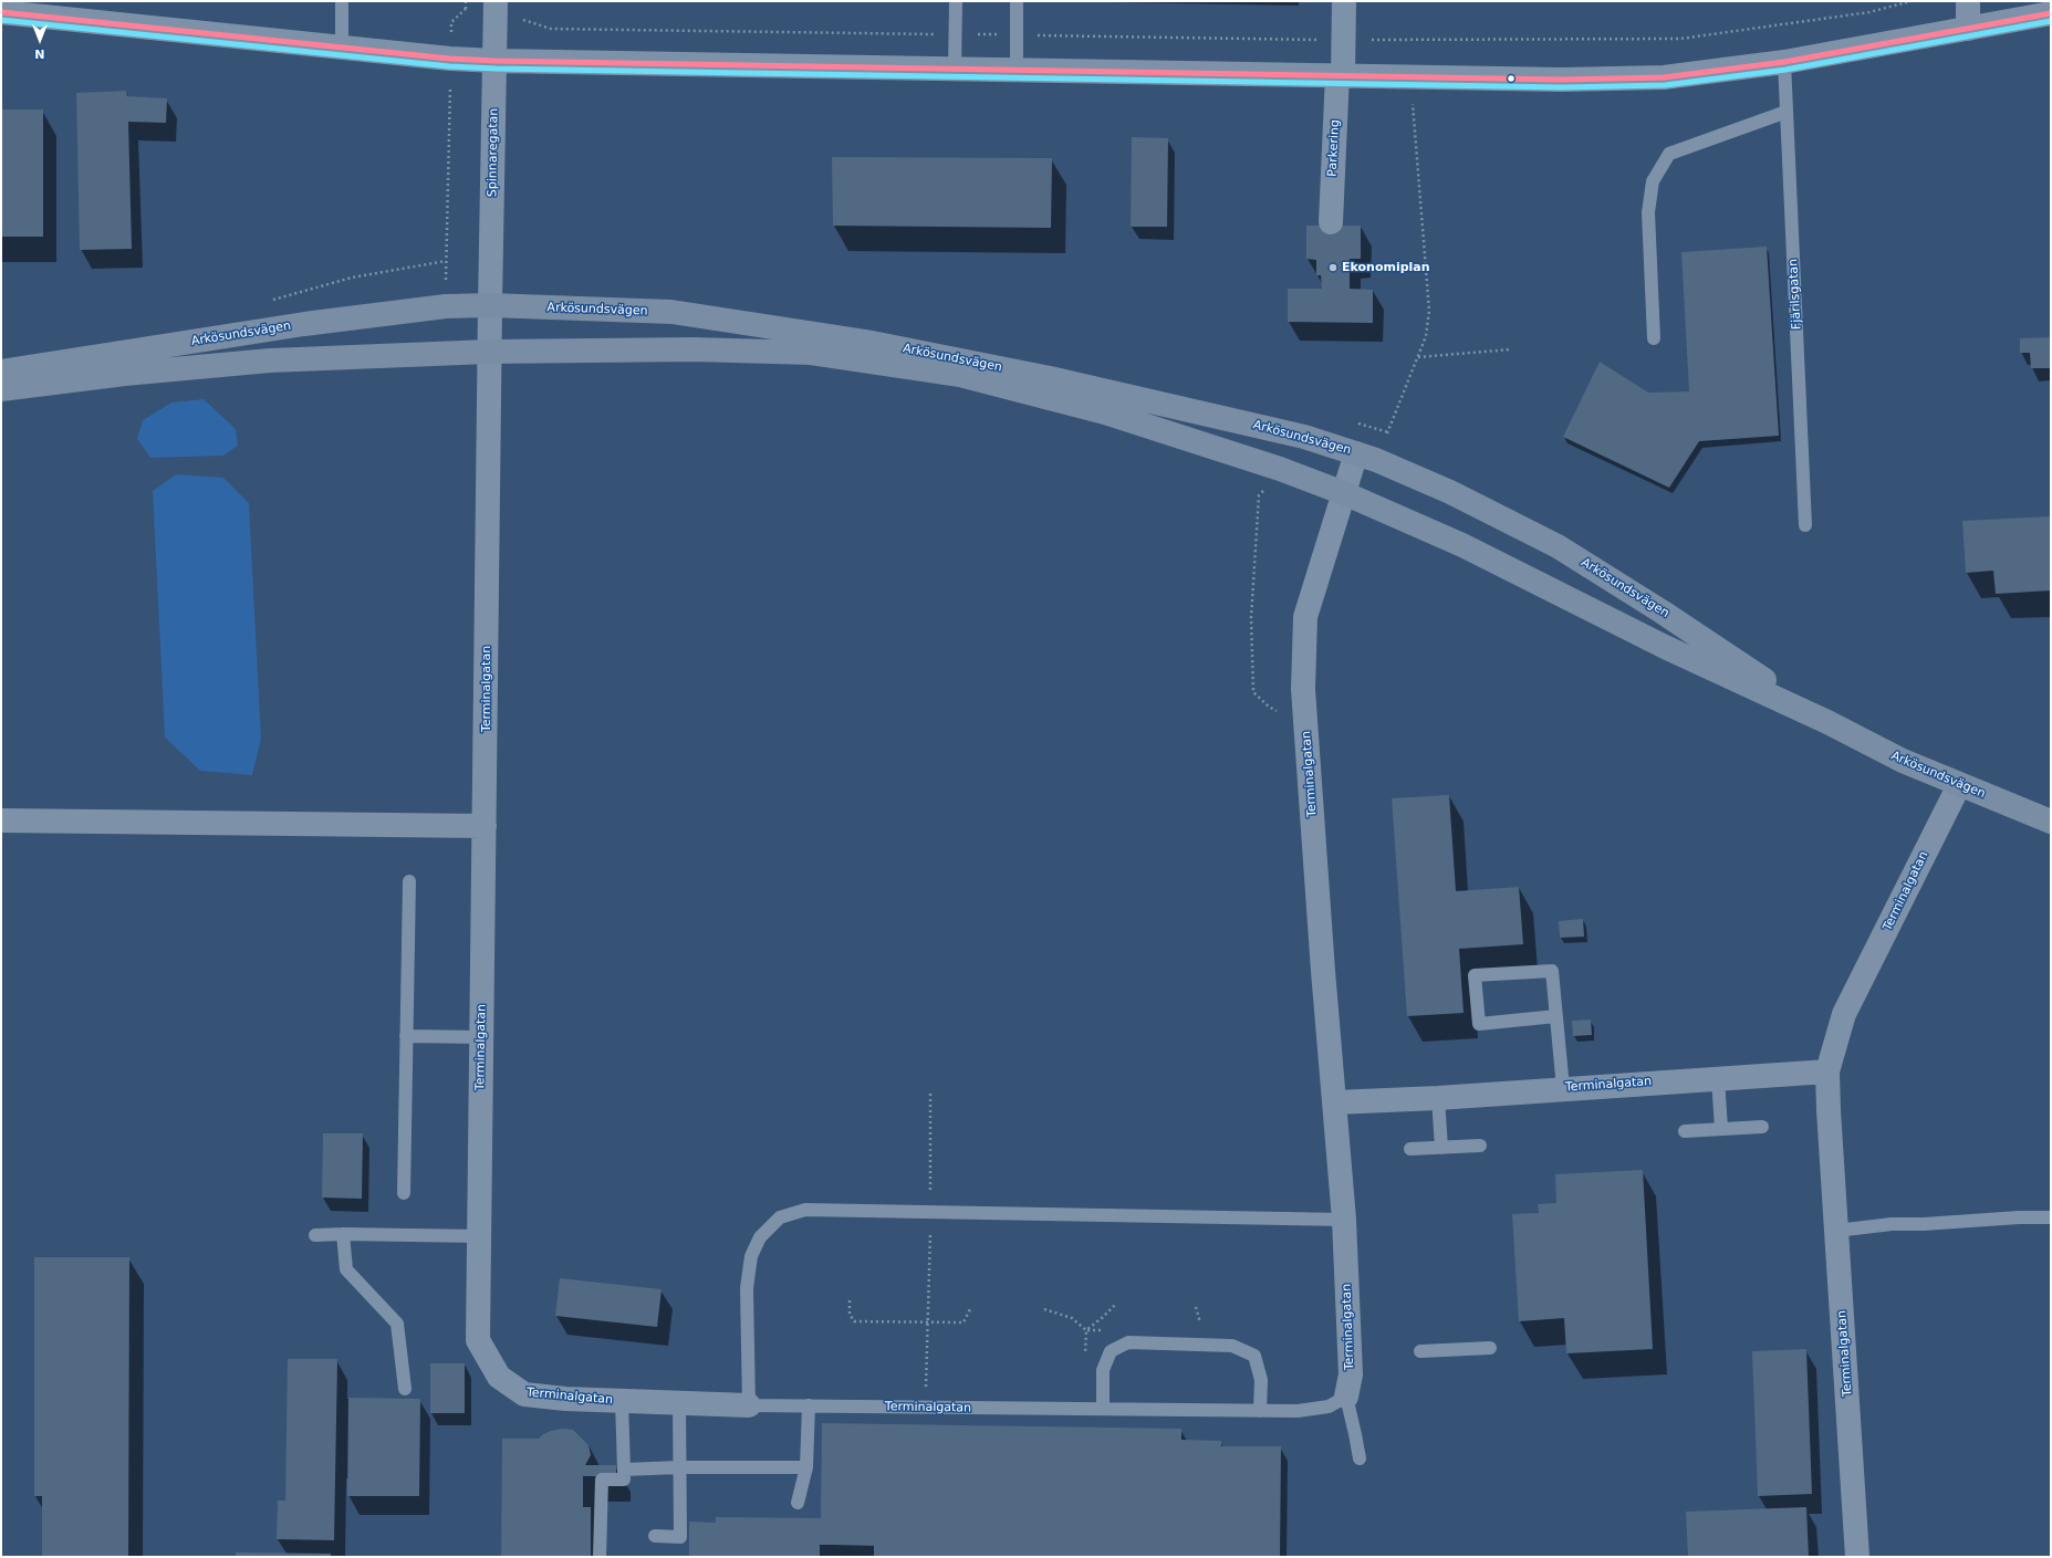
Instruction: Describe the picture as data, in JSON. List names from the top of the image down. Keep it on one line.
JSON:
{"streets":{"main road":["Arkösundsvägen"],"street":["Parkering","Spinnaregatan","Terminalgatan"],"lane":["Fjärilsgatan"]},"crossings":[["Spinnaregatan","Arkösundsvägen"],["Spinnaregatan","Terminalgatan"],["Arkösundsvägen","Terminalgatan"]],"places":["Ekonomiplan"],"north":"bottom"}
